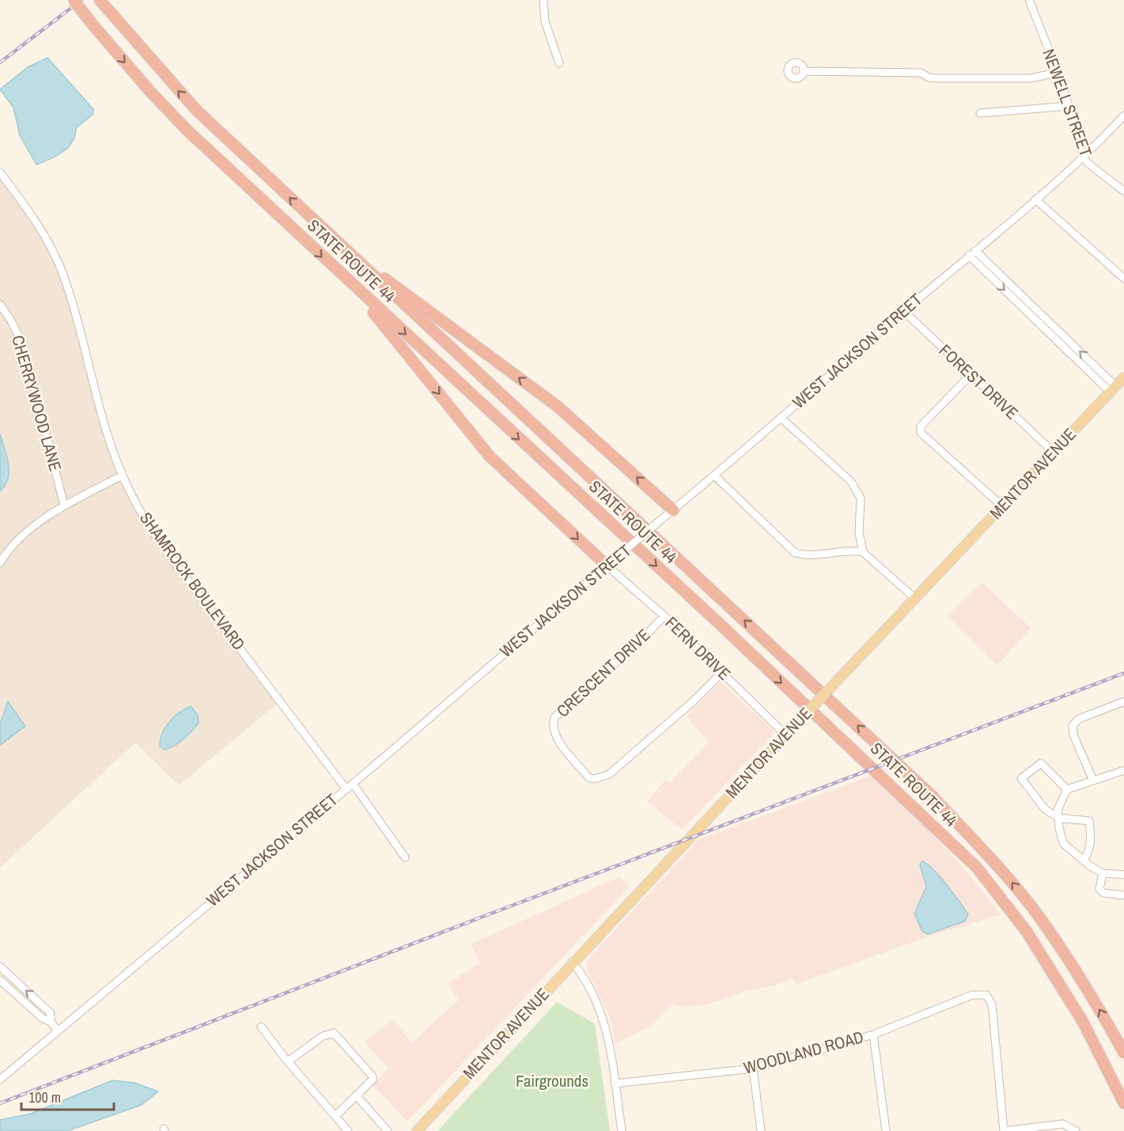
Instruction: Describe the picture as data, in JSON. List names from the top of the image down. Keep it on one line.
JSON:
{"streets":{"highway":["STATE ROUTE 44"],"main road":["MENTOR AVENUE"],"street":["NEWELL STREET","WEST JACKSON STREET","FOREST DRIVE","CHERRYWOOD LANE","SHAMROCK BOULEVARD","FERN DRIVE","CRESCENT DRIVE","WOODLAND ROAD"]},"crossings":[["NEWELL STREET","WEST JACKSON STREET"],["WEST JACKSON STREET","FOREST DRIVE"],["WEST JACKSON STREET","SHAMROCK BOULEVARD"],["WEST JACKSON STREET","FERN DRIVE"],["FOREST DRIVE","MENTOR AVENUE"],["MENTOR AVENUE","FERN DRIVE"],["FERN DRIVE","CRESCENT DRIVE"]],"parks":["Fairgrounds"],"scale_bar":"100 m"}
